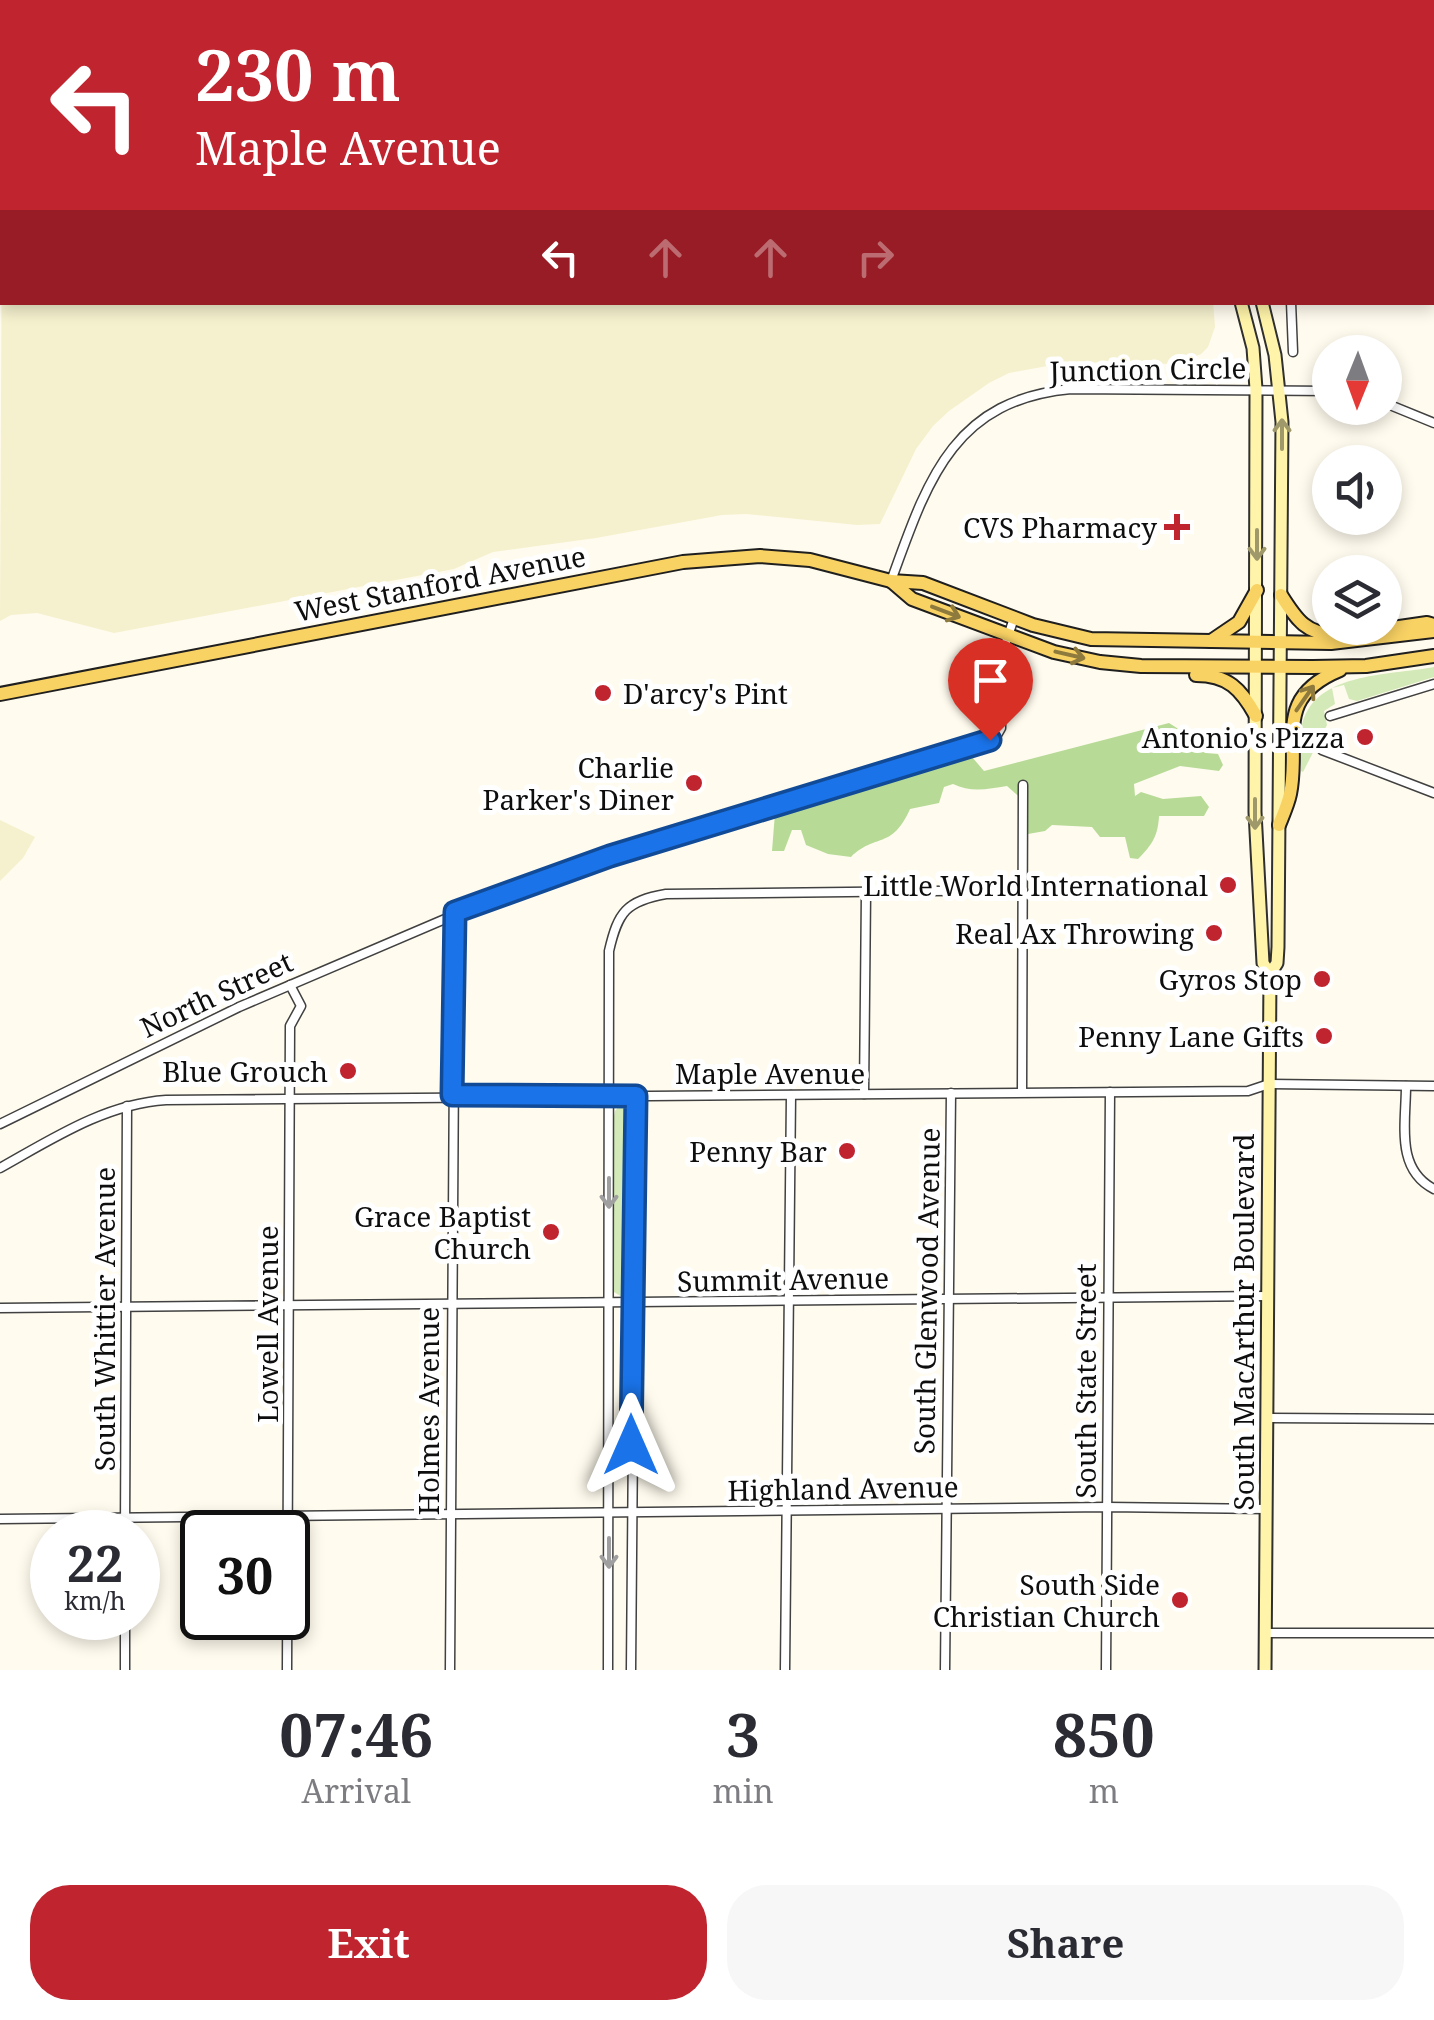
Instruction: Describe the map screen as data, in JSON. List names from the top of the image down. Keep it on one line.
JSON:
{"streets":{"main road":["West Stanford Avenue","South MacArthur Boulevard"],"street":["Junction Circle","North Street","Maple Avenue","Summit Avenue","South Glenwood Avenue","South Whittier Avenue","Lowell Avenue","South State Street","Holmes Avenue","Highland Avenue"]},"crossings":[["Junction Circle","West Stanford Avenue"],["Junction Circle","South MacArthur Boulevard"],["West Stanford Avenue","North Street"],["West Stanford Avenue","South MacArthur Boulevard"],["North Street","Lowell Avenue"],["North Street","Holmes Avenue"],["Maple Avenue","South Glenwood Avenue"],["Maple Avenue","South Whittier Avenue"],["Maple Avenue","South MacArthur Boulevard"],["Maple Avenue","Lowell Avenue"],["Maple Avenue","South State Street"],["Maple Avenue","Holmes Avenue"],["Summit Avenue","South Glenwood Avenue"],["Summit Avenue","South Whittier Avenue"],["Summit Avenue","South MacArthur Boulevard"],["Summit Avenue","Lowell Avenue"],["Summit Avenue","South State Street"],["Summit Avenue","Holmes Avenue"],["South Glenwood Avenue","Highland Avenue"],["South MacArthur Boulevard","Highland Avenue"],["South State Street","Highland Avenue"],["Holmes Avenue","Highland Avenue"]],"places":{"health":["CVS Pharmacy"],"other":["D'arcy's Pint","Antonio's Pizza","Charlie Parker's Diner","Little World International","Real Ax Throwing","Gyros Stop","Penny Lane Gifts","Blue Grouch","Penny Bar","Grace Baptist Church","South Side Christian Church"]},"north":"bottom","page":{"turn":["230 m","Maple Avenue"],"speed":"22 km/h","limit":"30","eta":["07:46","Arrival","3","min","850","m"],"buttons":["Exit","Share"]}}
